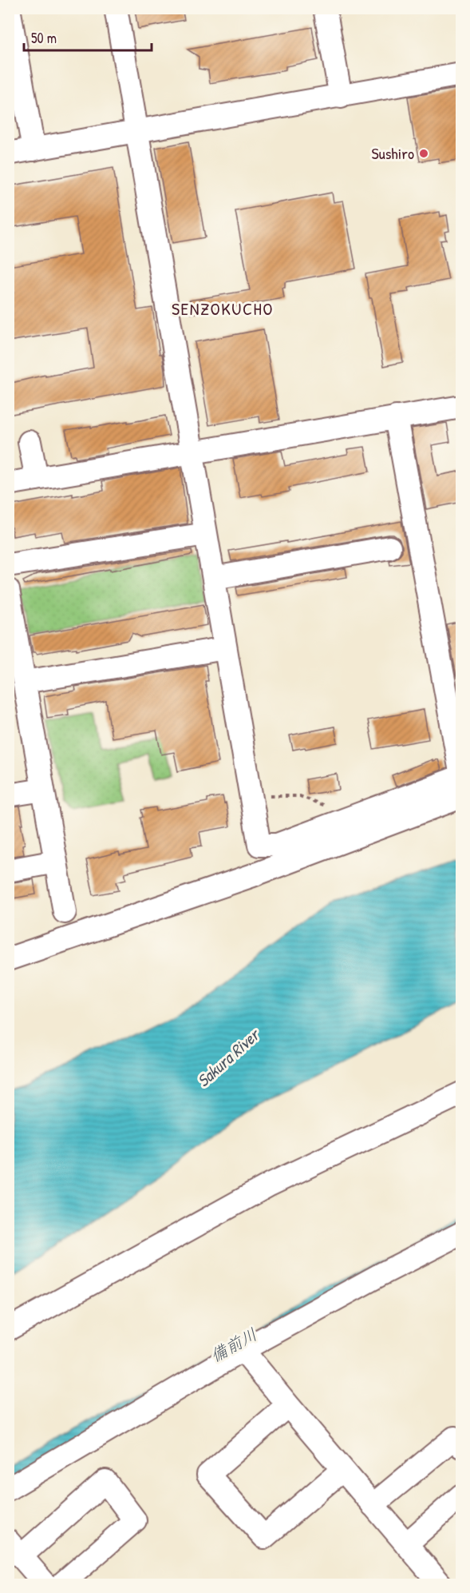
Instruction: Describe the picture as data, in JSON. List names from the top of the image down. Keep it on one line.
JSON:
{"districts":["SENZOKUCHO"],"water":["Sakura River","備前川"],"places":["Sushiro"],"scale_bar":"50 m"}
